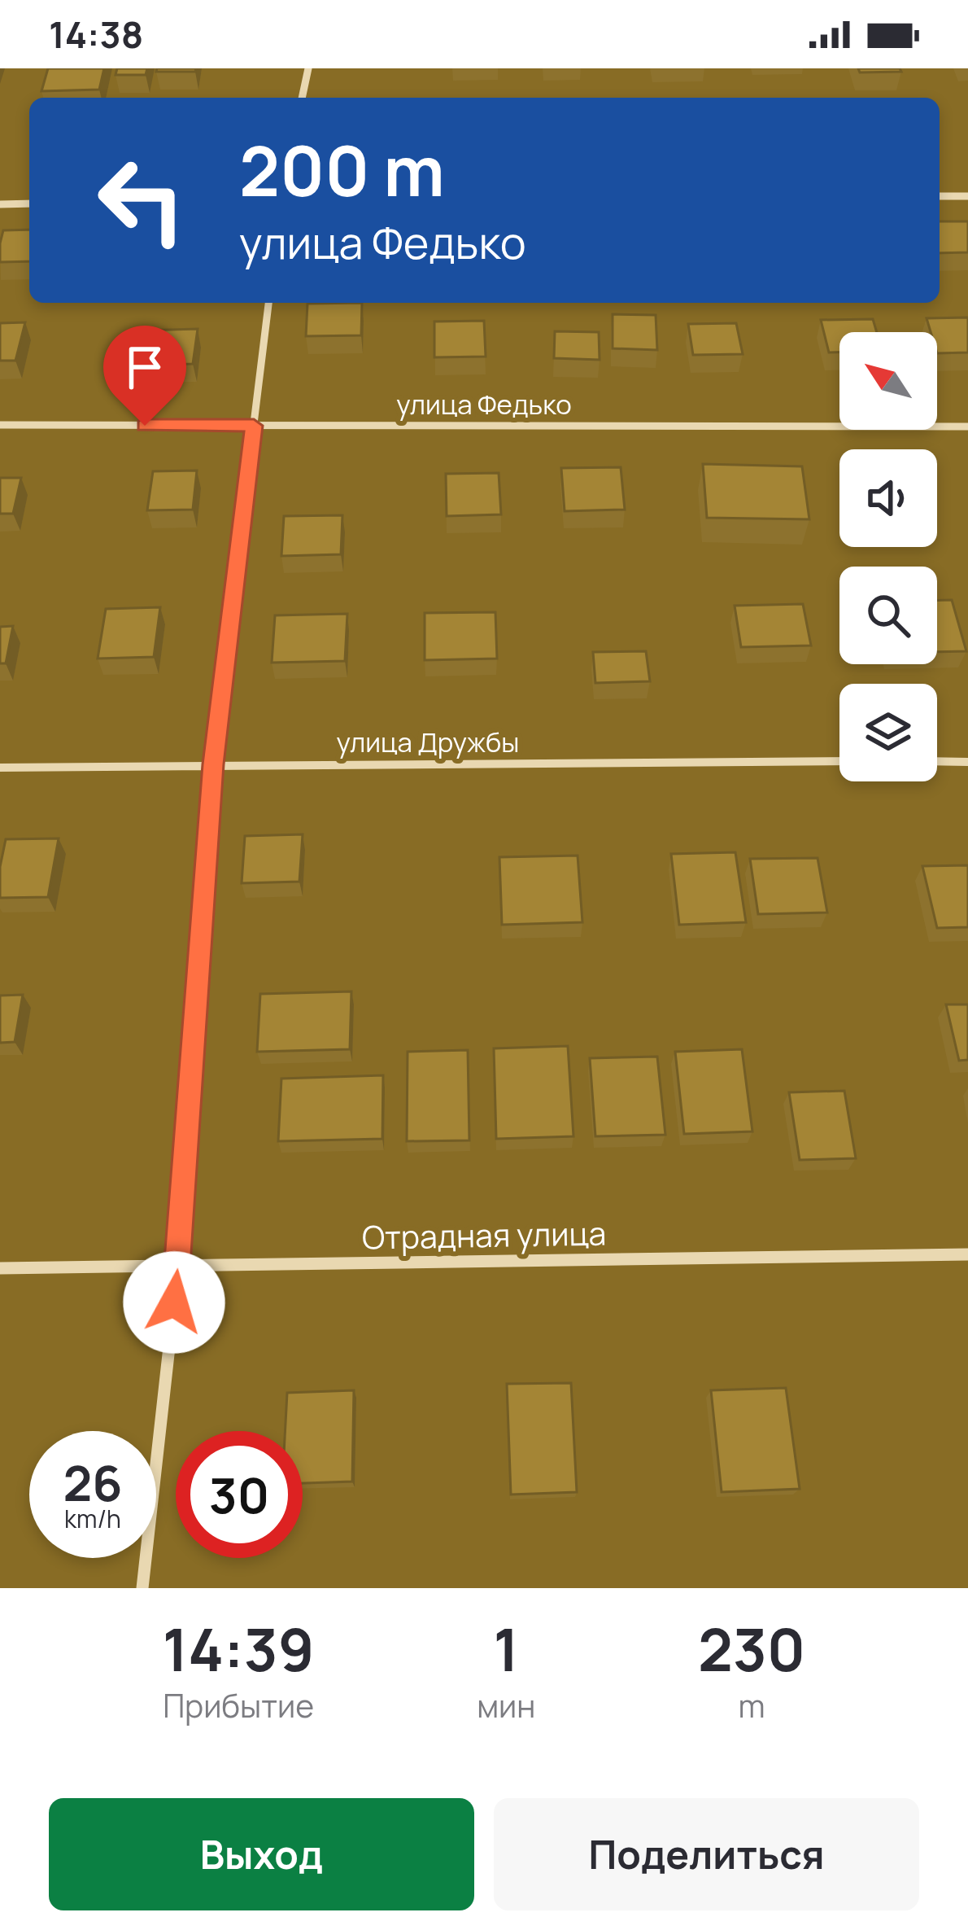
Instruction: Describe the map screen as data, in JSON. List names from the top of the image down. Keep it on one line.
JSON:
{"streets":{"street":["улица Федько","улица Дружбы","Отрадная улица"]},"north":"top left","page":{"status":"14:38","turn":["200 m","улица Федько"],"speed":"26 km/h","limit":"30","eta":["14:39","Прибытие","1","мин","230","m"],"buttons":["Выход","Поделиться"]}}
